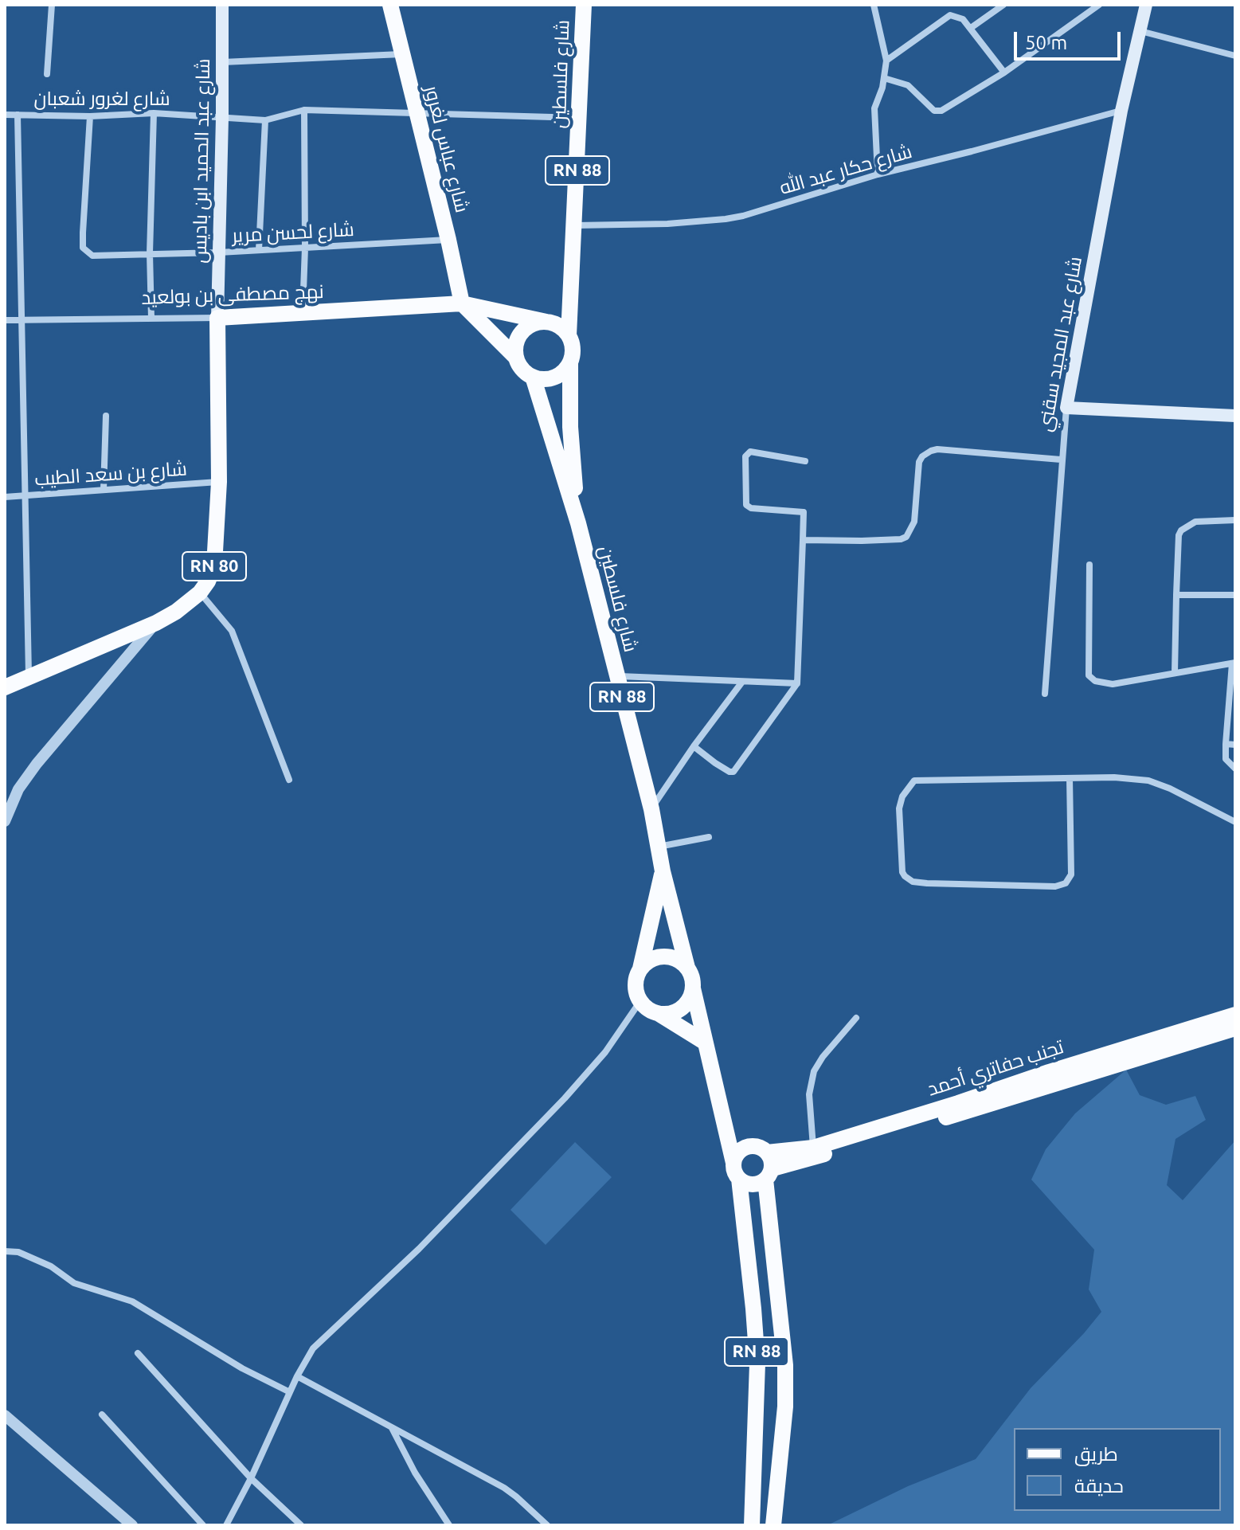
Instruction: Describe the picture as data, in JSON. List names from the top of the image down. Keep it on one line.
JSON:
{"streets":{"main road":["شارع فلسطين","شارع عباس لغرور","شارع عبد الحميد ابن باديس","RN 88","نهج مصطفى بن بولعيد","شارع عبد المجيد سقني","RN 80","تجنب حفاتري أحمد"],"street":["شارع لغرور شعبان","شارع حكار عبد الله","شارع لحسن مرير","شارع بن سعد الطيب"]},"crossings":[["شارع فلسطين","شارع لغرور شعبان"],["شارع فلسطين","شارع حكار عبد الله"],["شارع فلسطين","RN 88"],["شارع فلسطين","نهج مصطفى بن بولعيد"],["شارع لغرور شعبان","شارع عباس لغرور"],["شارع لغرور شعبان","شارع عبد الحميد ابن باديس"],["شارع لغرور شعبان","شارع لحسن مرير"],["شارع عباس لغرور","شارع لحسن مرير"],["شارع عباس لغرور","نهج مصطفى بن بولعيد"],["شارع عبد الحميد ابن باديس","شارع لحسن مرير"],["شارع عبد الحميد ابن باديس","نهج مصطفى بن بولعيد"],["شارع عبد الحميد ابن باديس","RN 80"],["شارع حكار عبد الله","شارع عبد المجيد سقني"],["RN 88","تجنب حفاتري أحمد"],["نهج مصطفى بن بولعيد","RN 80"],["شارع بن سعد الطيب","RN 80"]],"legend":["طريق","حديقة"],"scale_bar":"50 m"}
